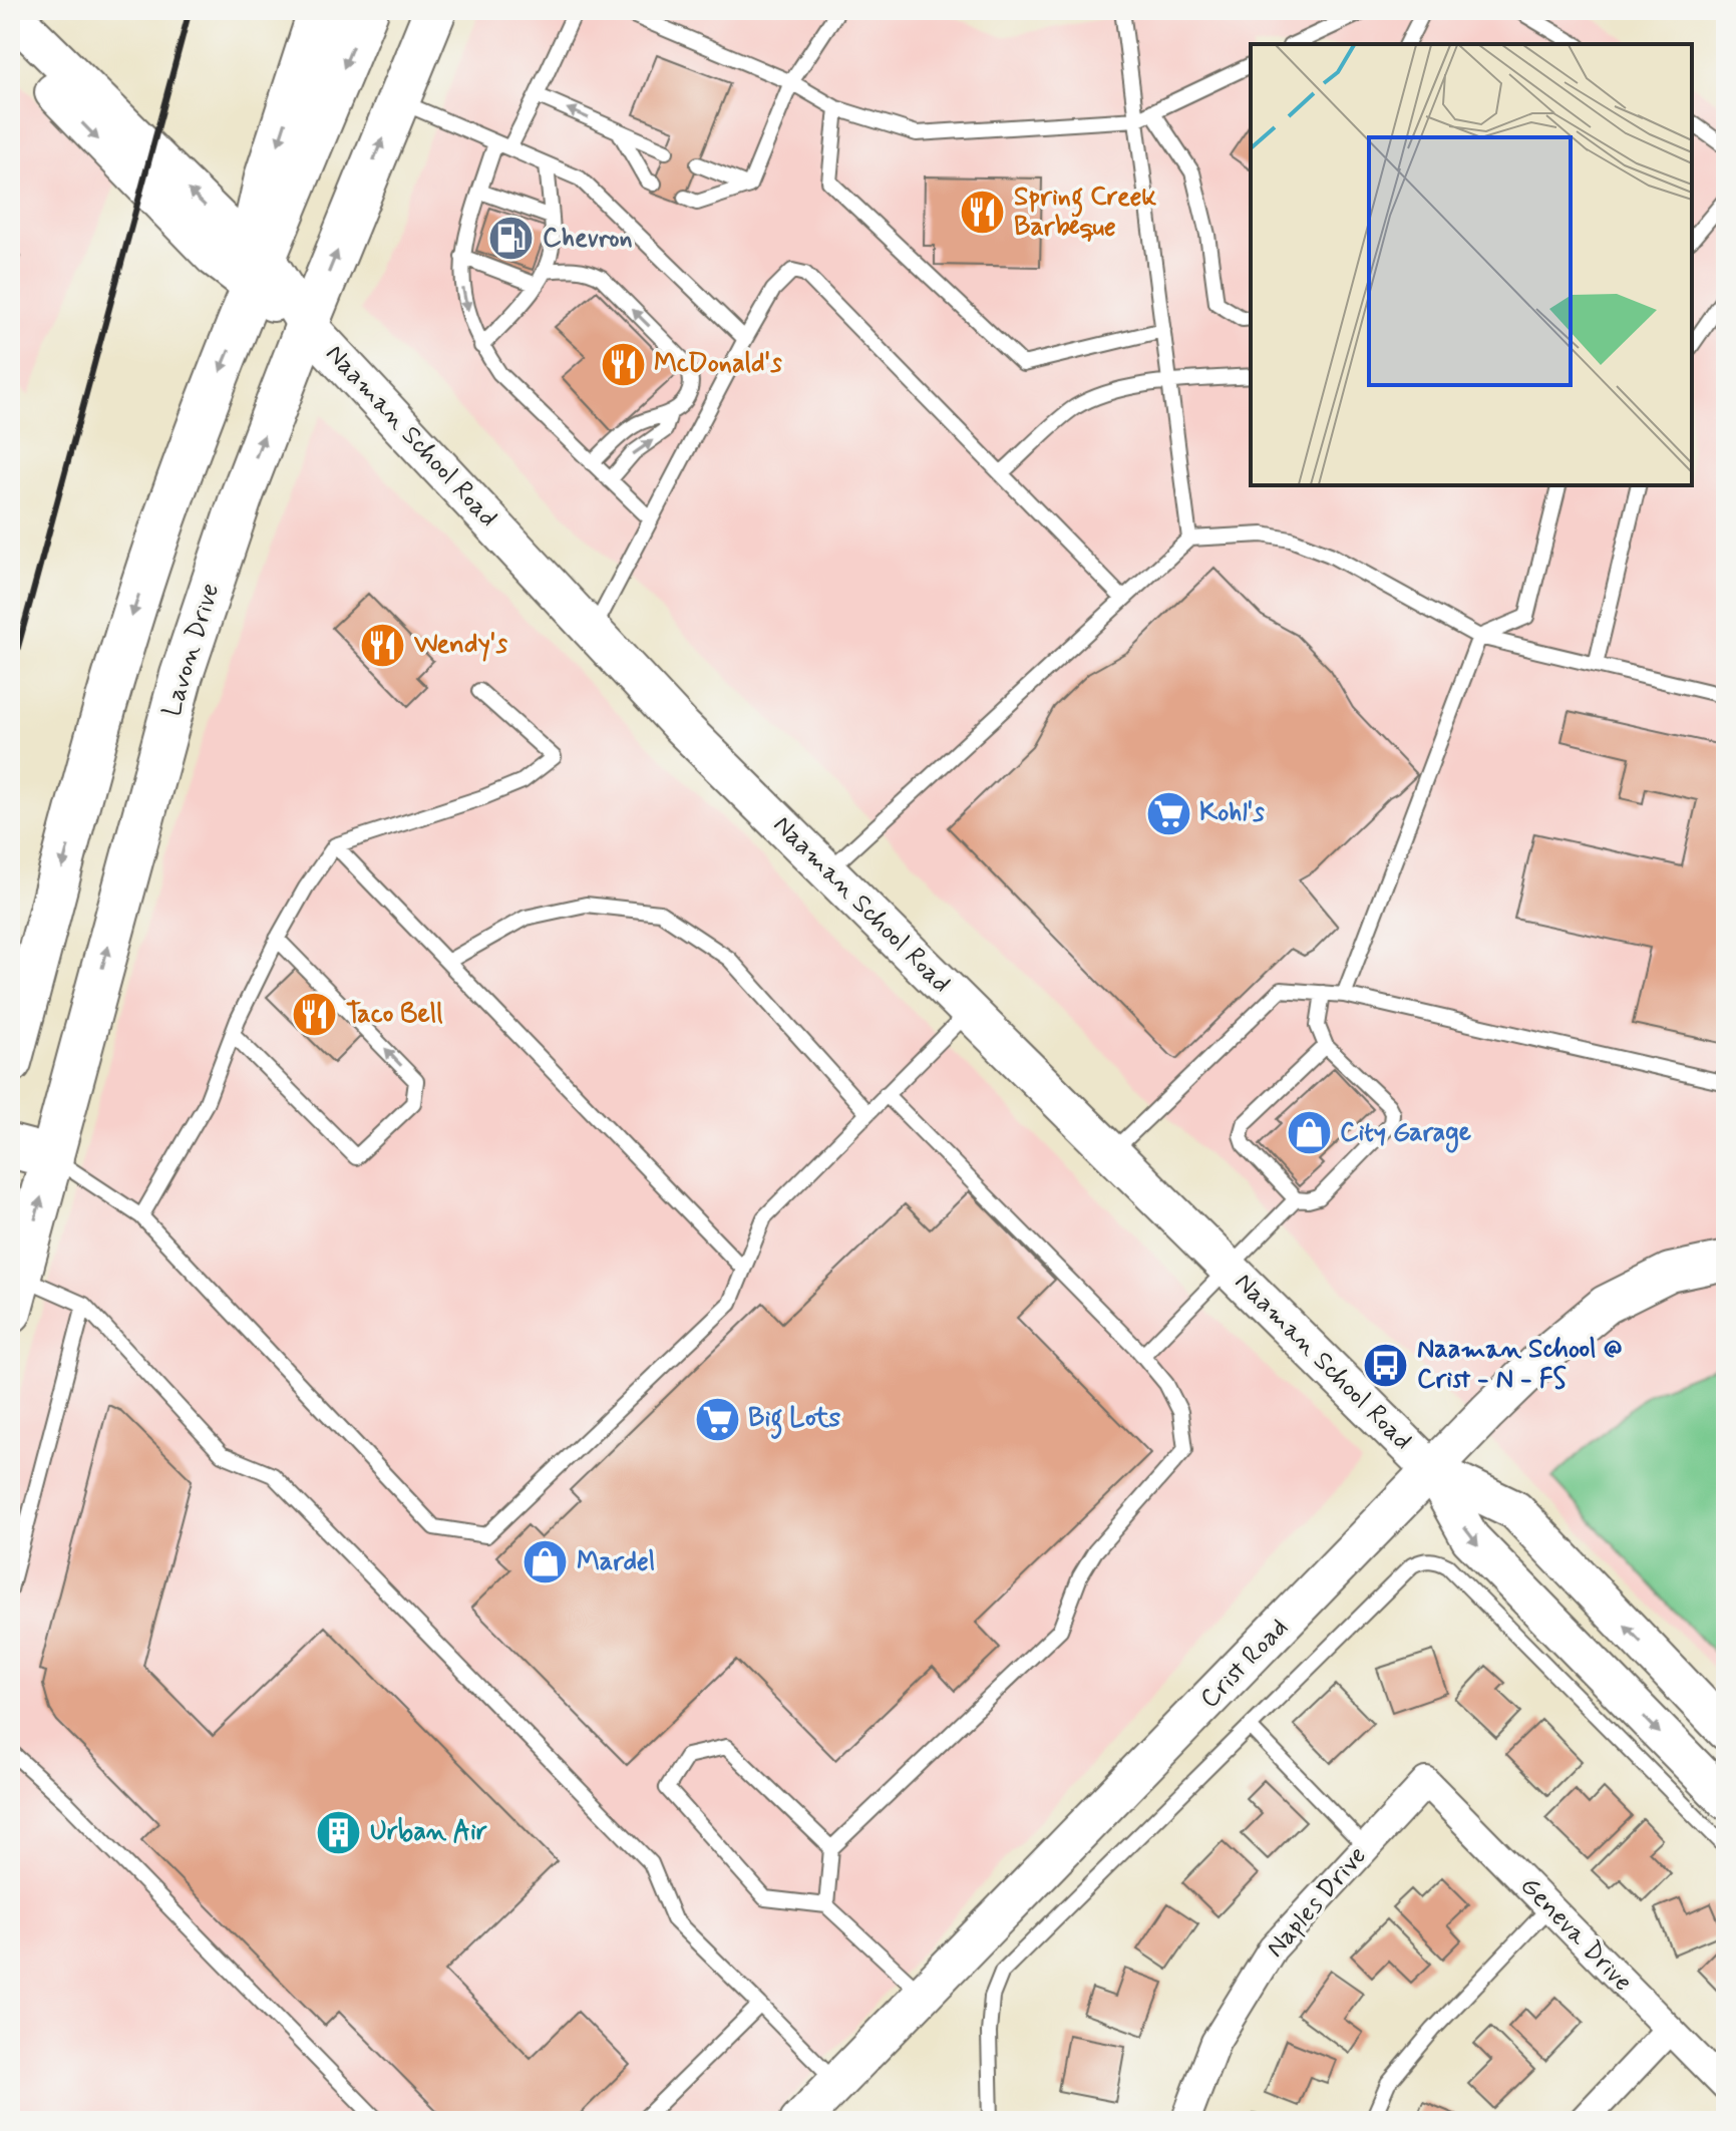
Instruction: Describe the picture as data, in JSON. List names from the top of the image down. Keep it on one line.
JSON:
{"streets":{"main road":["Naaman School Road","Lavon Drive","Crist Road"],"street":["Naples Drive","Geneva Drive"]},"crossings":[["Naaman School Road","Lavon Drive"],["Naaman School Road","Crist Road"],["Naples Drive","Geneva Drive"]],"places":{"restaurant":["Spring Creek Barbeque","McDonald's","Wendy's","Taco Bell"],"fuel station":["Chevron"],"supermarket":["Kohl's","Big Lots"],"shop":["City Garage","Mardel"],"bus stop":["Naaman School @ Crist - N - FS"],"building":["Urban Air"]}}
